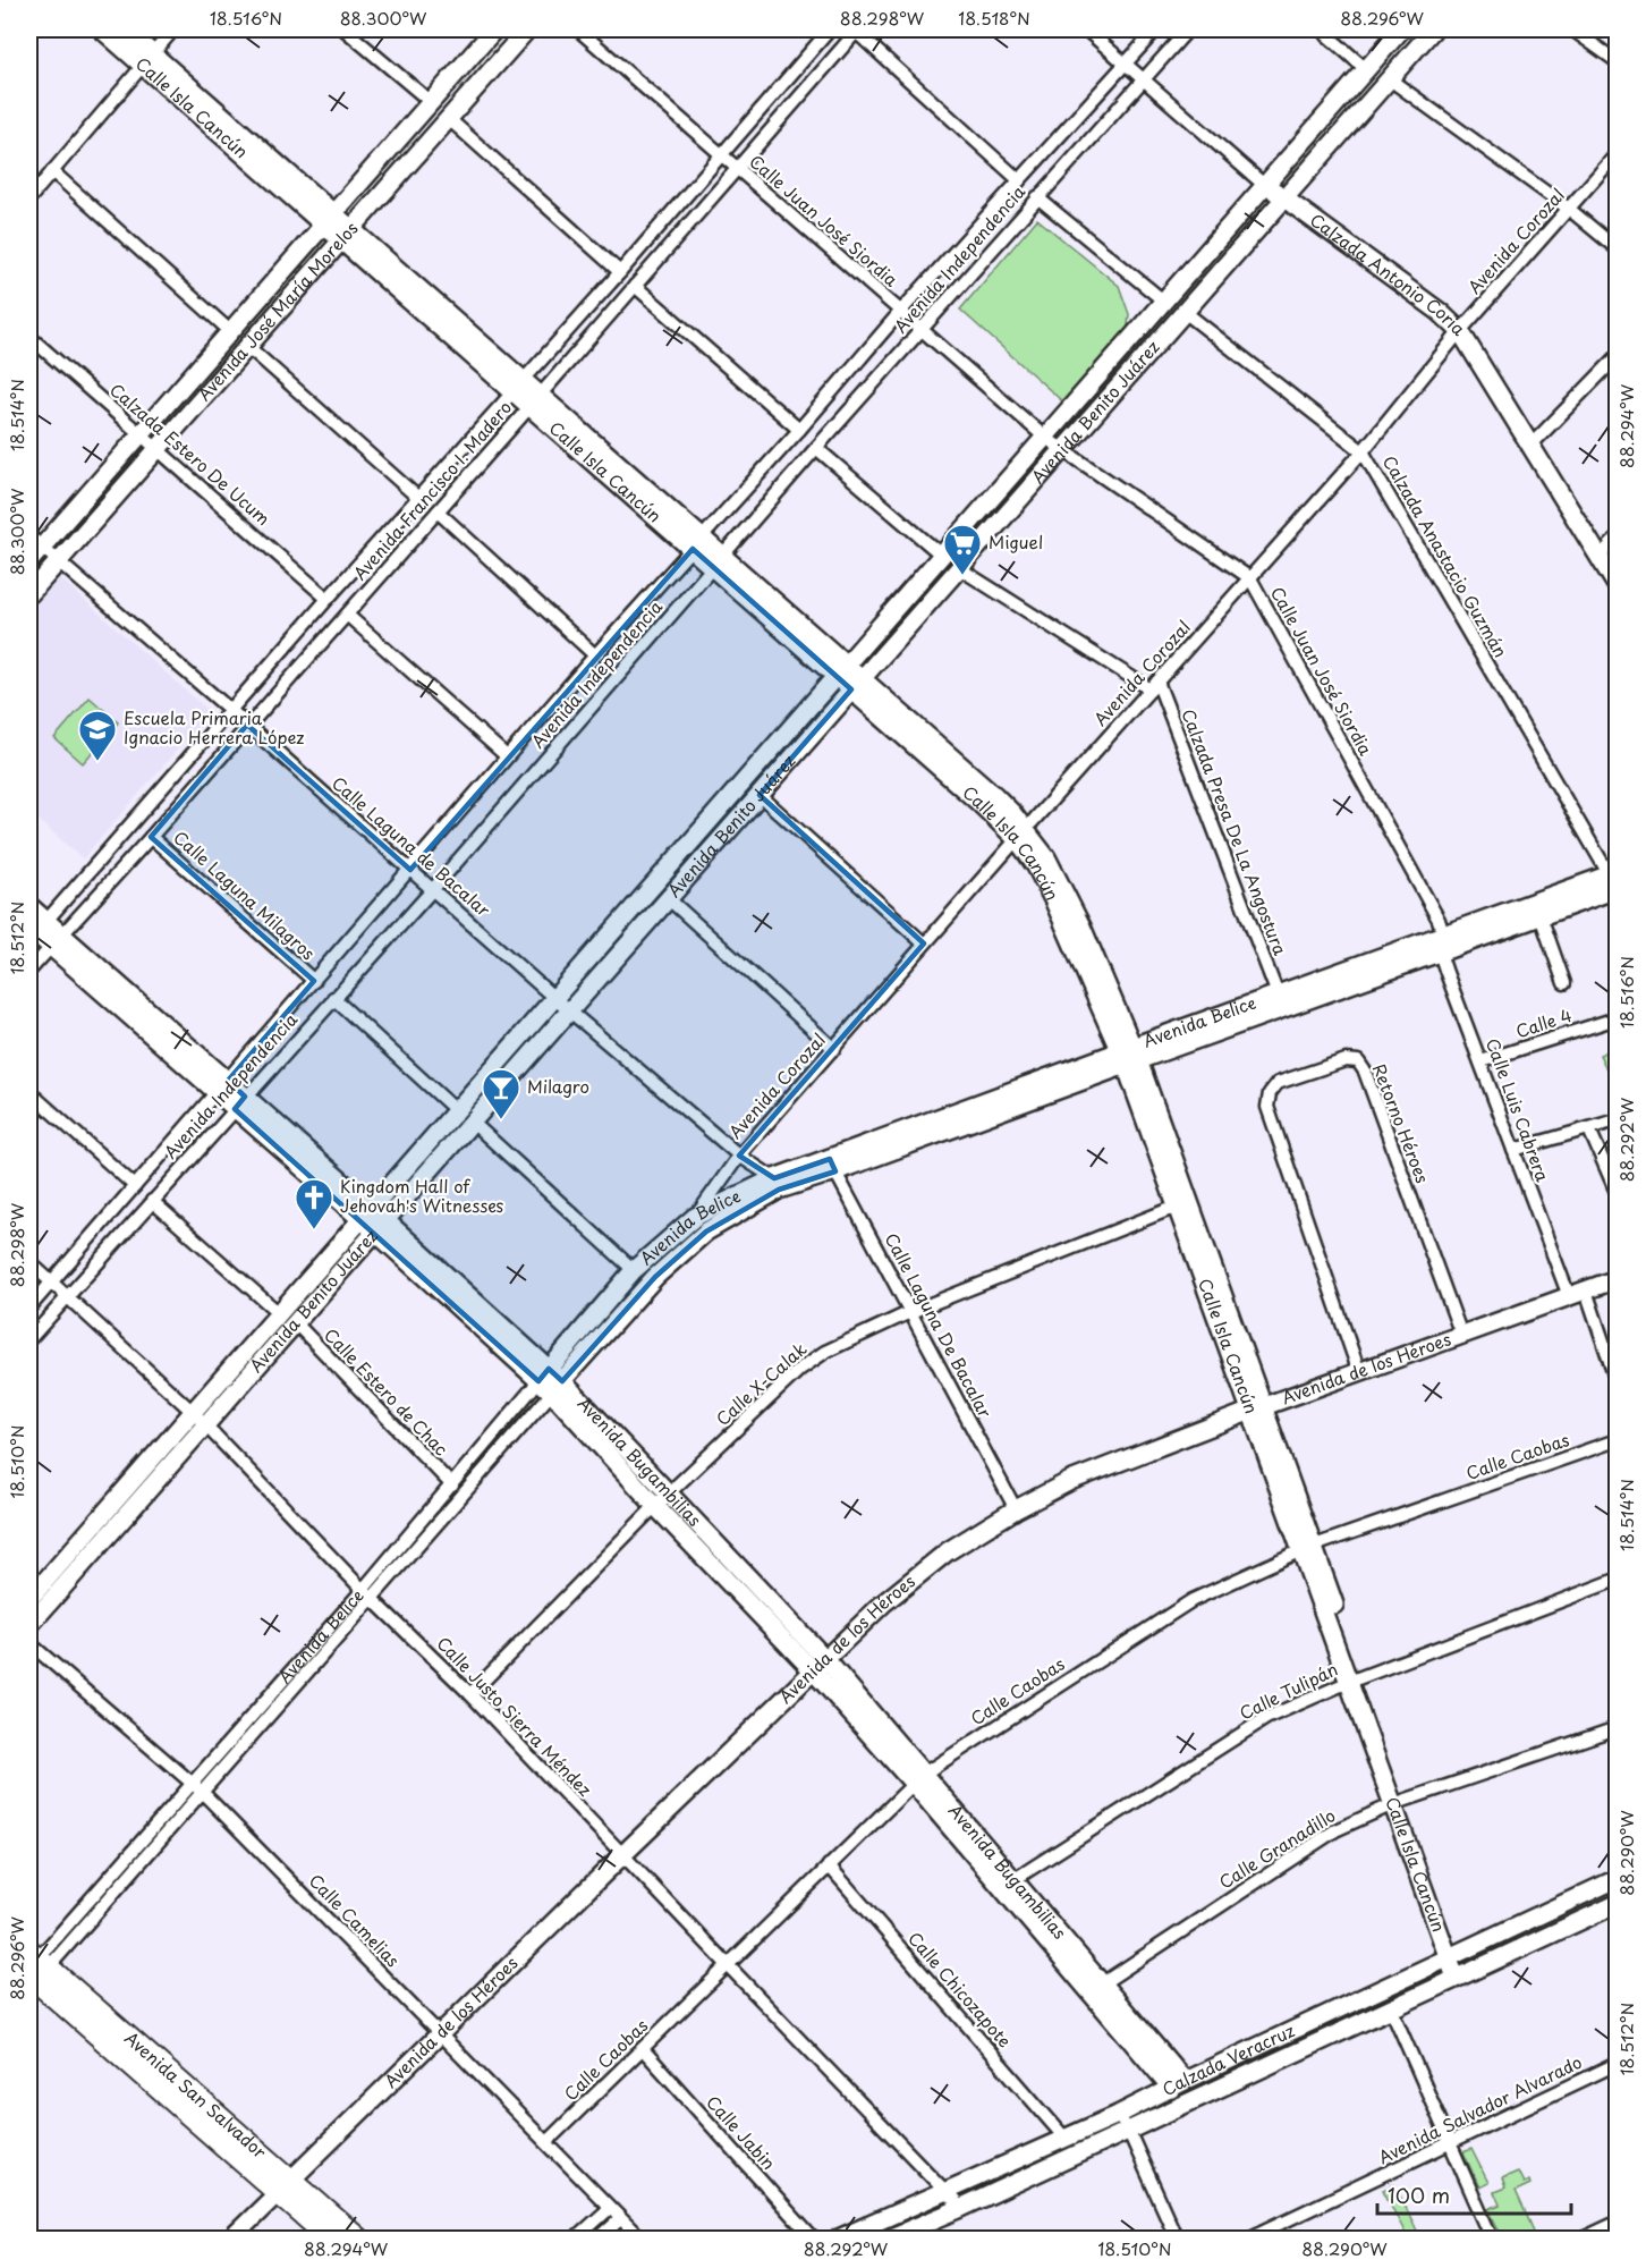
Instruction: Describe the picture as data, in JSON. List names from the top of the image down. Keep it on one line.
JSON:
{"streets":{"main road":["Calle Isla Cancún","Calzada Antonio Coria","Avenida José María Morelos","Avenida Benito Juárez","Avenida Belice","Avenida de los Héroes","Avenida Bugambilias","Calzada Veracruz","Avenida San Salvador"],"street":["Calle Juan José Siordia","Avenida Corozal","Avenida Independencia","Calzada Estero De Ucum","Avenida Francisco I. Madero","Calzada Anastacio Guzmán","Calzada Presa De La Angostura","Calle Laguna de Bacalar","Calle Laguna Milagros","Calle 4","Calle Luis Cabrera","Retorno Héroes","Calle Laguna De Bacalar","Calle X-Calak","Calle Estero de Chac","Calle Caobas","Calle Tulipán","Calle Justo Sierra Méndez","Calle Granadillo","Calle Camelias","Calle Chicozapote","Avenida Salvador Alvarado","Calle Jabin"]},"crossings":[["Calle Isla Cancún","Avenida Corozal"],["Calle Isla Cancún","Avenida Independencia"],["Calle Isla Cancún","Avenida José María Morelos"],["Calle Isla Cancún","Avenida Benito Juárez"],["Calle Isla Cancún","Avenida Francisco I. Madero"],["Calle Isla Cancún","Avenida Belice"],["Calle Isla Cancún","Avenida de los Héroes"],["Calle Isla Cancún","Calle X-Calak"],["Calle Isla Cancún","Calle Caobas"],["Calle Isla Cancún","Calle Tulipán"],["Calle Isla Cancún","Calle Granadillo"],["Calle Isla Cancún","Calzada Veracruz"],["Calle Juan José Siordia","Avenida Corozal"],["Calle Juan José Siordia","Avenida Independencia"],["Calle Juan José Siordia","Avenida Benito Juárez"],["Calle Juan José Siordia","Avenida Francisco I. Madero"],["Calle Juan José Siordia","Avenida Belice"],["Calle Juan José Siordia","Calle Luis Cabrera"],["Avenida Corozal","Calzada Antonio Coria"],["Avenida Corozal","Calzada Anastacio Guzmán"],["Avenida Corozal","Calzada Presa De La Angostura"],["Avenida Corozal","Calle Laguna de Bacalar"],["Avenida Corozal","Avenida Belice"],["Avenida Independencia","Calzada Antonio Coria"],["Avenida Independencia","Calle Laguna de Bacalar"],["Avenida Independencia","Calle Laguna Milagros"],["Avenida Independencia","Avenida Bugambilias"],["Avenida Independencia","Calle Justo Sierra Méndez"],["Calzada Antonio Coria","Avenida Benito Juárez"],["Avenida José María Morelos","Calzada Estero De Ucum"],["Avenida José María Morelos","Calle Laguna de Bacalar"],["Avenida Benito Juárez","Calzada Anastacio Guzmán"],["Avenida Benito Juárez","Calle Laguna de Bacalar"],["Avenida Benito Juárez","Calle Estero de Chac"],["Avenida Benito Juárez","Avenida Bugambilias"],["Avenida Benito Juárez","Calle Justo Sierra Méndez"],["Calzada Estero De Ucum","Avenida Francisco I. Madero"],["Avenida Francisco I. Madero","Calle Laguna de Bacalar"],["Avenida Francisco I. Madero","Calle Laguna Milagros"],["Avenida Francisco I. Madero","Avenida Bugambilias"],["Calzada Anastacio Guzmán","Avenida Belice"],["Calzada Presa De La Angostura","Avenida Belice"],["Calle Laguna de Bacalar","Avenida Belice"],["Avenida Belice","Calle Luis Cabrera"],["Avenida Belice","Calle Laguna De Bacalar"],["Avenida Belice","Calle Estero de Chac"],["Avenida Belice","Avenida Bugambilias"],["Avenida Belice","Calle Justo Sierra Méndez"],["Avenida Belice","Calle Camelias"],["Avenida Belice","Avenida San Salvador"],["Calle 4","Calle Luis Cabrera"],["Calle Luis Cabrera","Avenida de los Héroes"],["Retorno Héroes","Avenida de los Héroes"],["Calle Laguna De Bacalar","Avenida de los Héroes"],["Calle Laguna De Bacalar","Calle X-Calak"],["Avenida de los Héroes","Avenida Bugambilias"],["Avenida de los Héroes","Calle Justo Sierra Méndez"],["Avenida de los Héroes","Calle Camelias"],["Avenida de los Héroes","Avenida San Salvador"],["Calle X-Calak","Avenida Bugambilias"],["Calle X-Calak","Calle Justo Sierra Méndez"],["Calle Caobas","Avenida Bugambilias"],["Calle Caobas","Calle Justo Sierra Méndez"],["Calle Caobas","Calle Camelias"],["Calle Caobas","Calle Chicozapote"],["Calle Caobas","Calle Jabin"],["Avenida Bugambilias","Calle Tulipán"],["Avenida Bugambilias","Calle Granadillo"],["Avenida Bugambilias","Calzada Veracruz"],["Calle Justo Sierra Méndez","Calzada Veracruz"],["Calle Chicozapote","Calzada Veracruz"]],"places":{"supermarket":["Miguel"],"school or university":["Escuela Primaria Ignacio Herrera López"],"bar":["Milagro"],"church":["Kingdom Hall of Jehovah's Witnesses"]},"scale_bar":"100 m","coordinates":["18.516°N","88.300°W","88.298°W","18.518°N","88.296°W","18.514°N","88.294°W","18.512°N","88.292°W","18.510°N","88.290°W"]}
